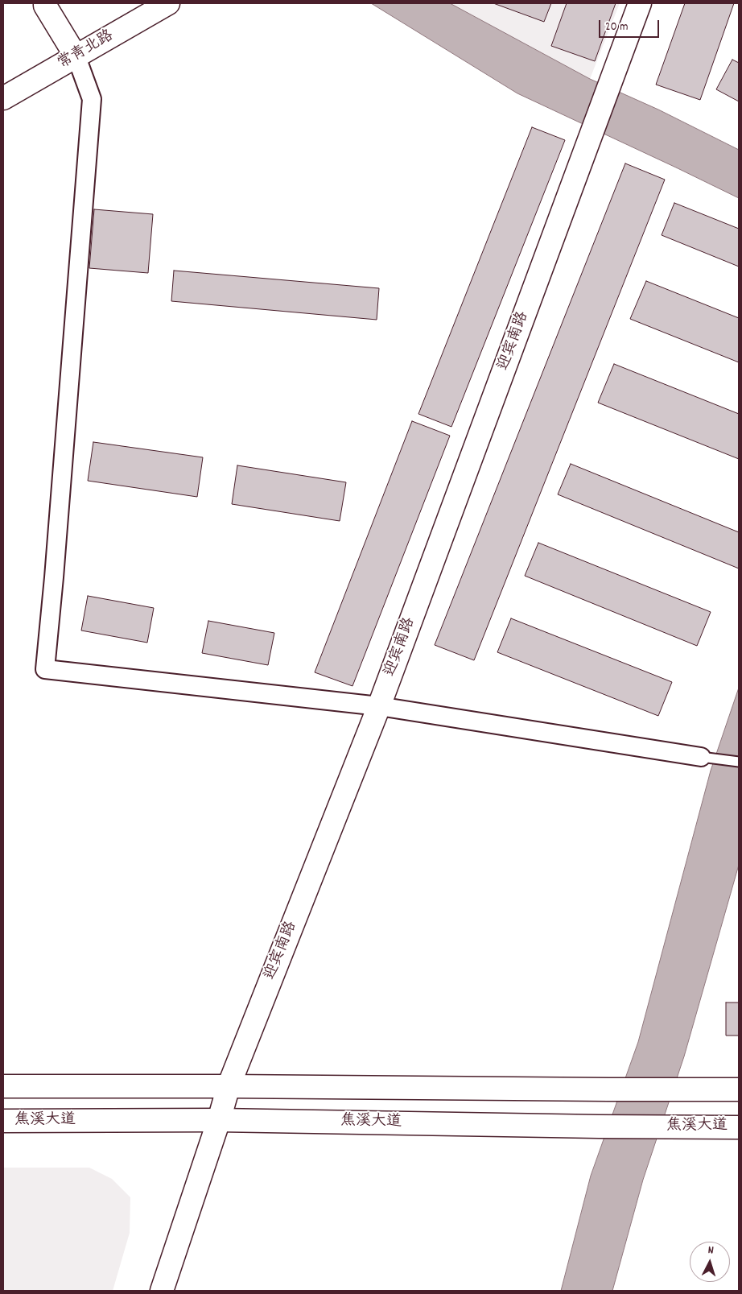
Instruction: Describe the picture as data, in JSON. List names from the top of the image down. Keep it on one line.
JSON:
{"streets":{"main road":["常青北路","迎宾南路","焦溪大道"]},"crossings":[["迎宾南路","焦溪大道"]],"scale_bar":"20 m","north":"top"}
